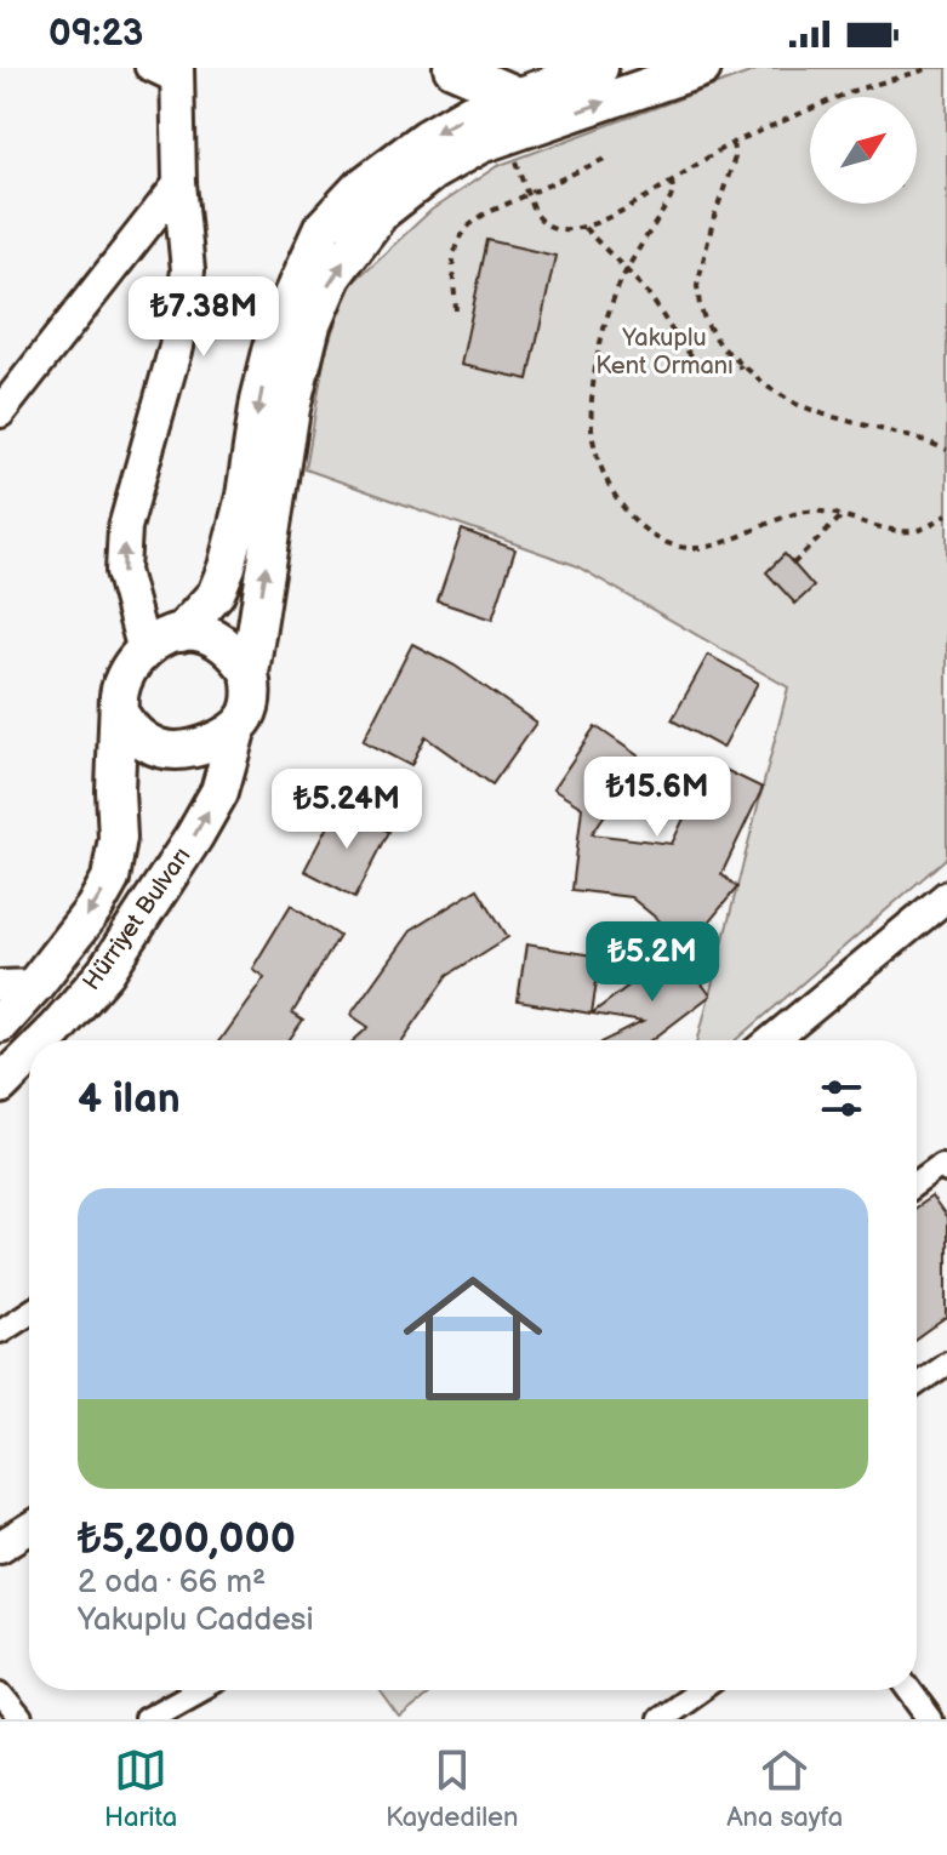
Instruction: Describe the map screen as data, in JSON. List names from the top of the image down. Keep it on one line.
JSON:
{"streets":{"main road":["Hürriyet Bulvarı"]},"parks":["Yakuplu Kent Ormanı"],"north":"top right","page":{"status":"09:23","price":["₺7.38M","₺15.6M","₺5.24M","₺5.2M"],"heading":"4 ilan","list":[{"name":"₺5,200,000","note":"2 oda · 66 m² · Yakuplu Caddesi"}],"tabs":["Harita","Kaydedilen","Ana sayfa"]}}
